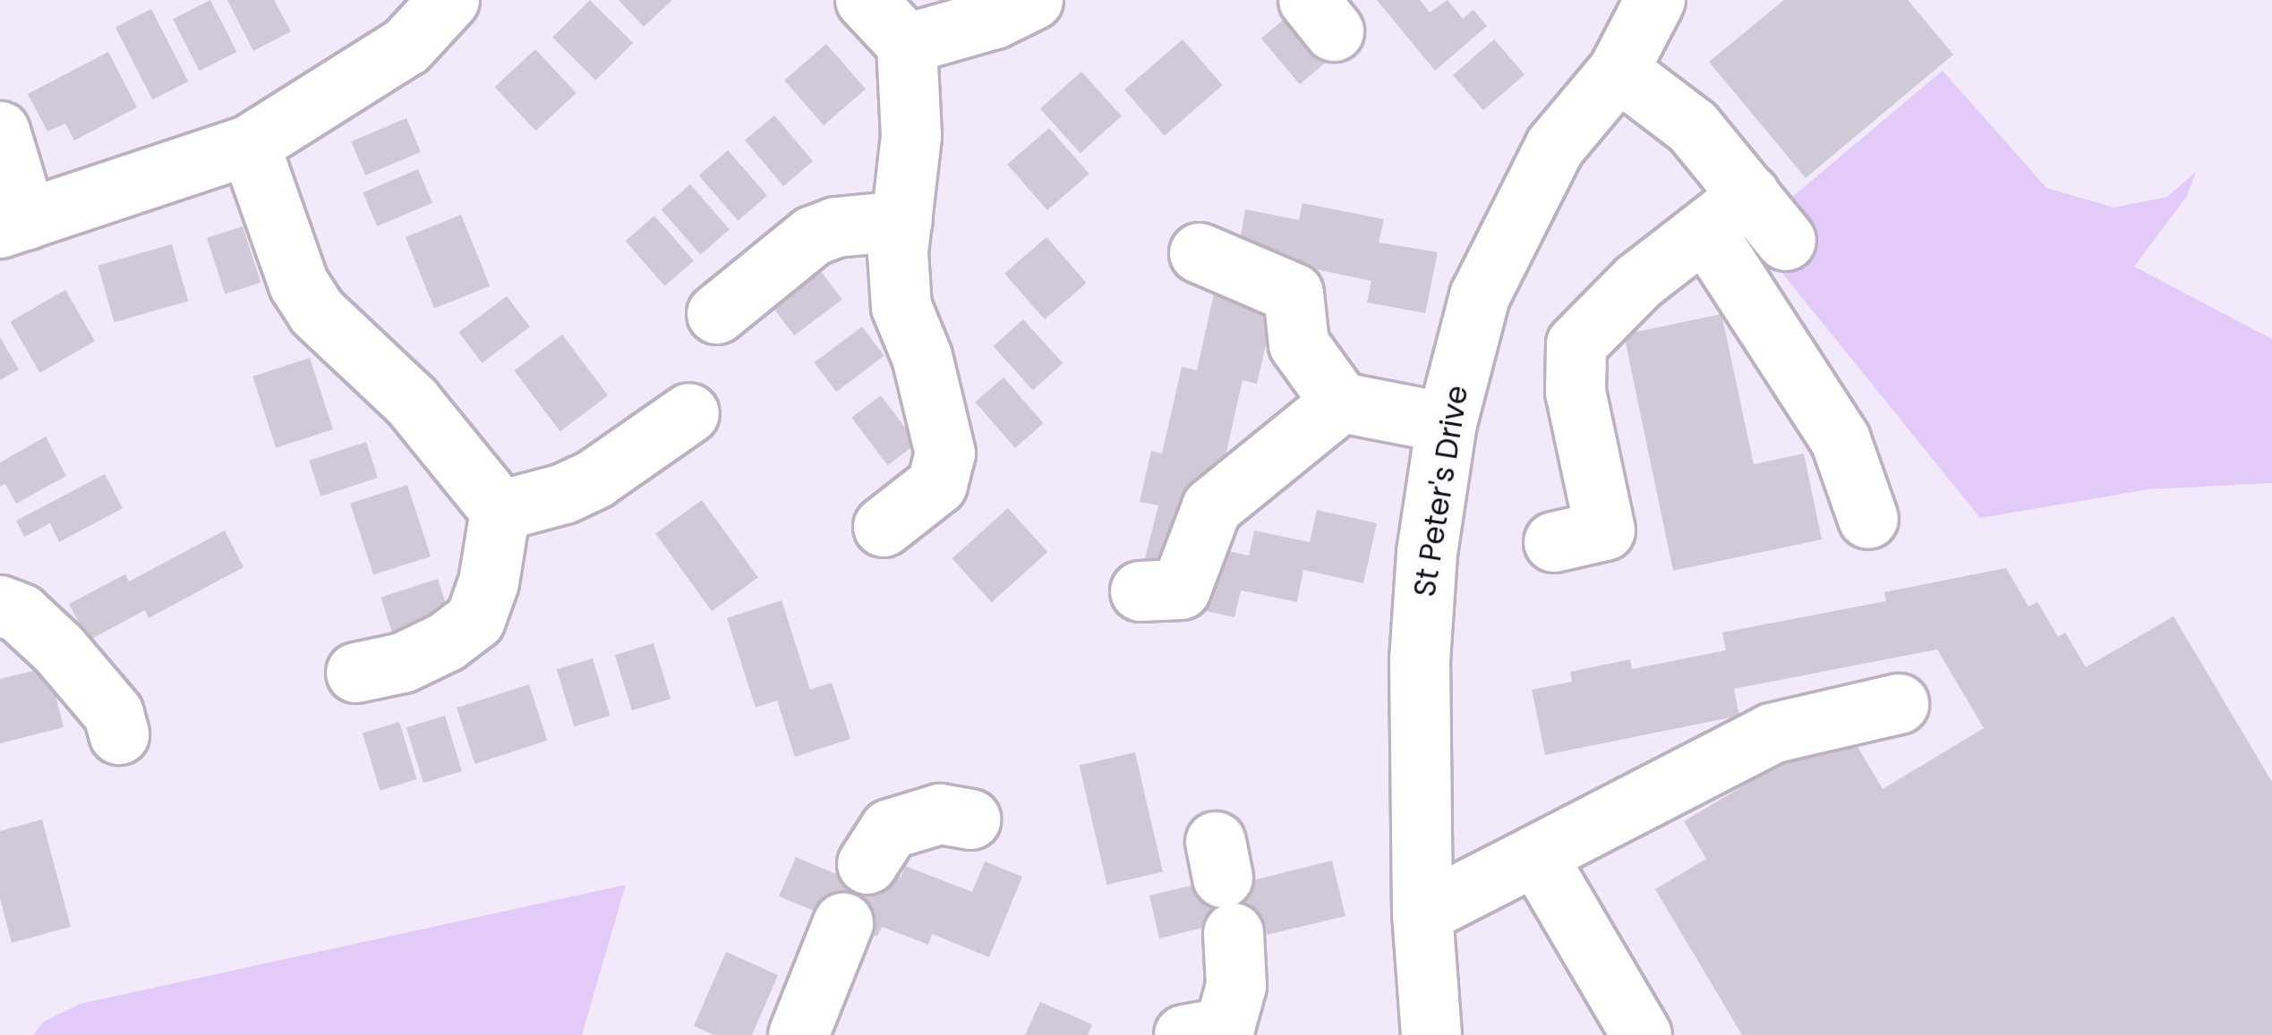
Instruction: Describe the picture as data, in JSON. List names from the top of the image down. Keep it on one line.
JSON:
{"streets":{"street":["St Peter's Drive"]}}
